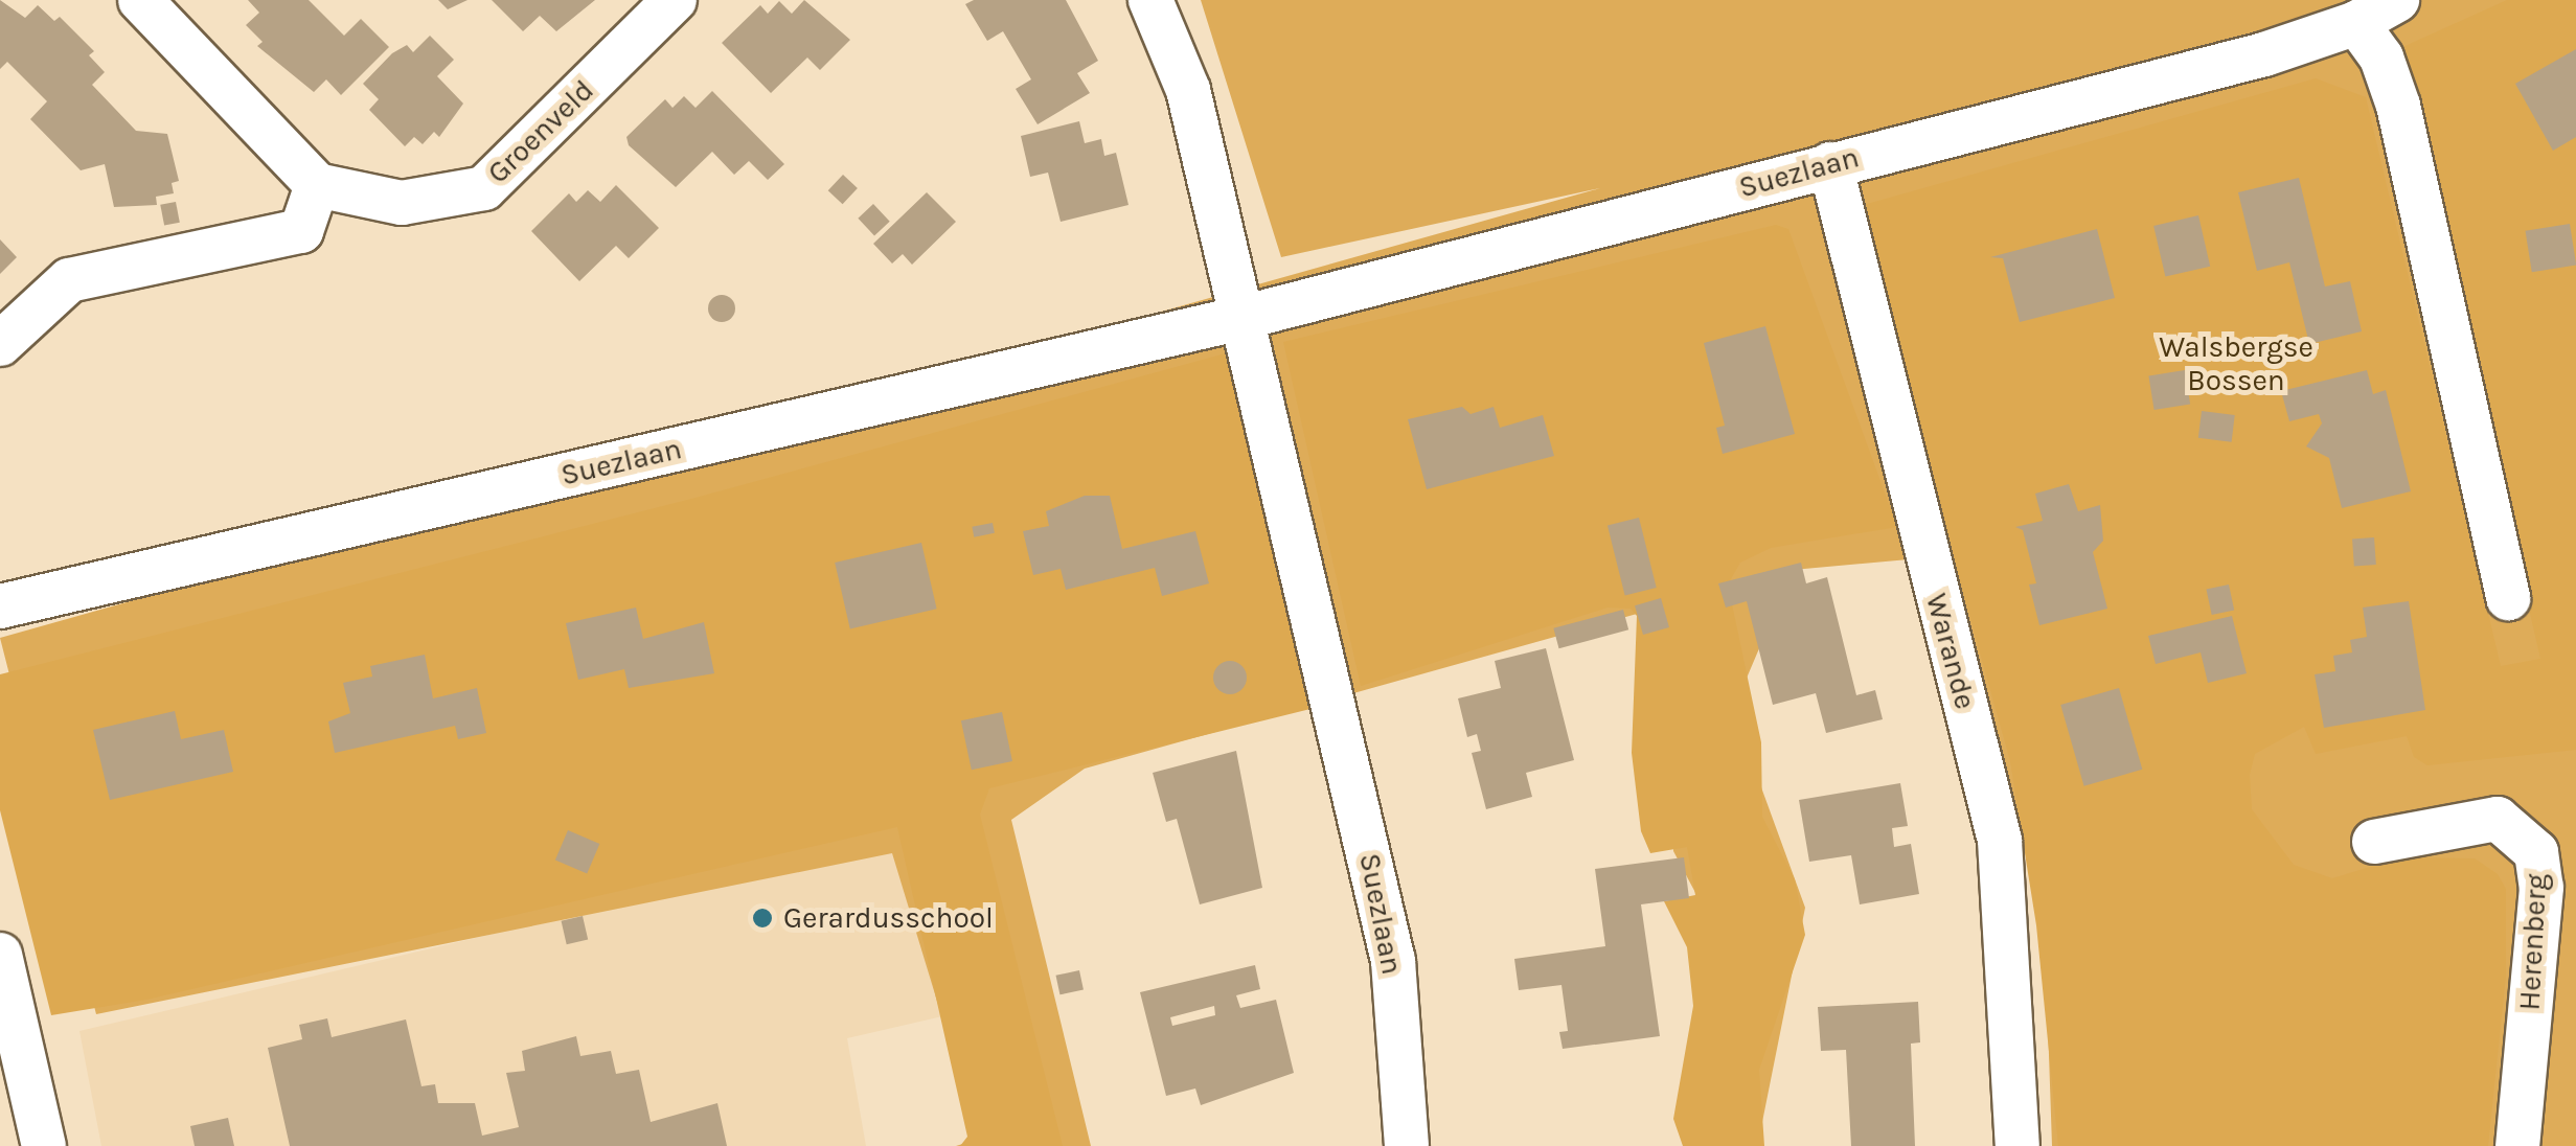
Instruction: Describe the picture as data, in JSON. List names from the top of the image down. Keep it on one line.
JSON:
{"streets":{"street":["Groenveld","Suezlaan","Warande","Herenberg"]},"crossings":[["Suezlaan","Warande"]],"parks":["Walsbergse Bossen"],"places":["Gerardusschool"]}
